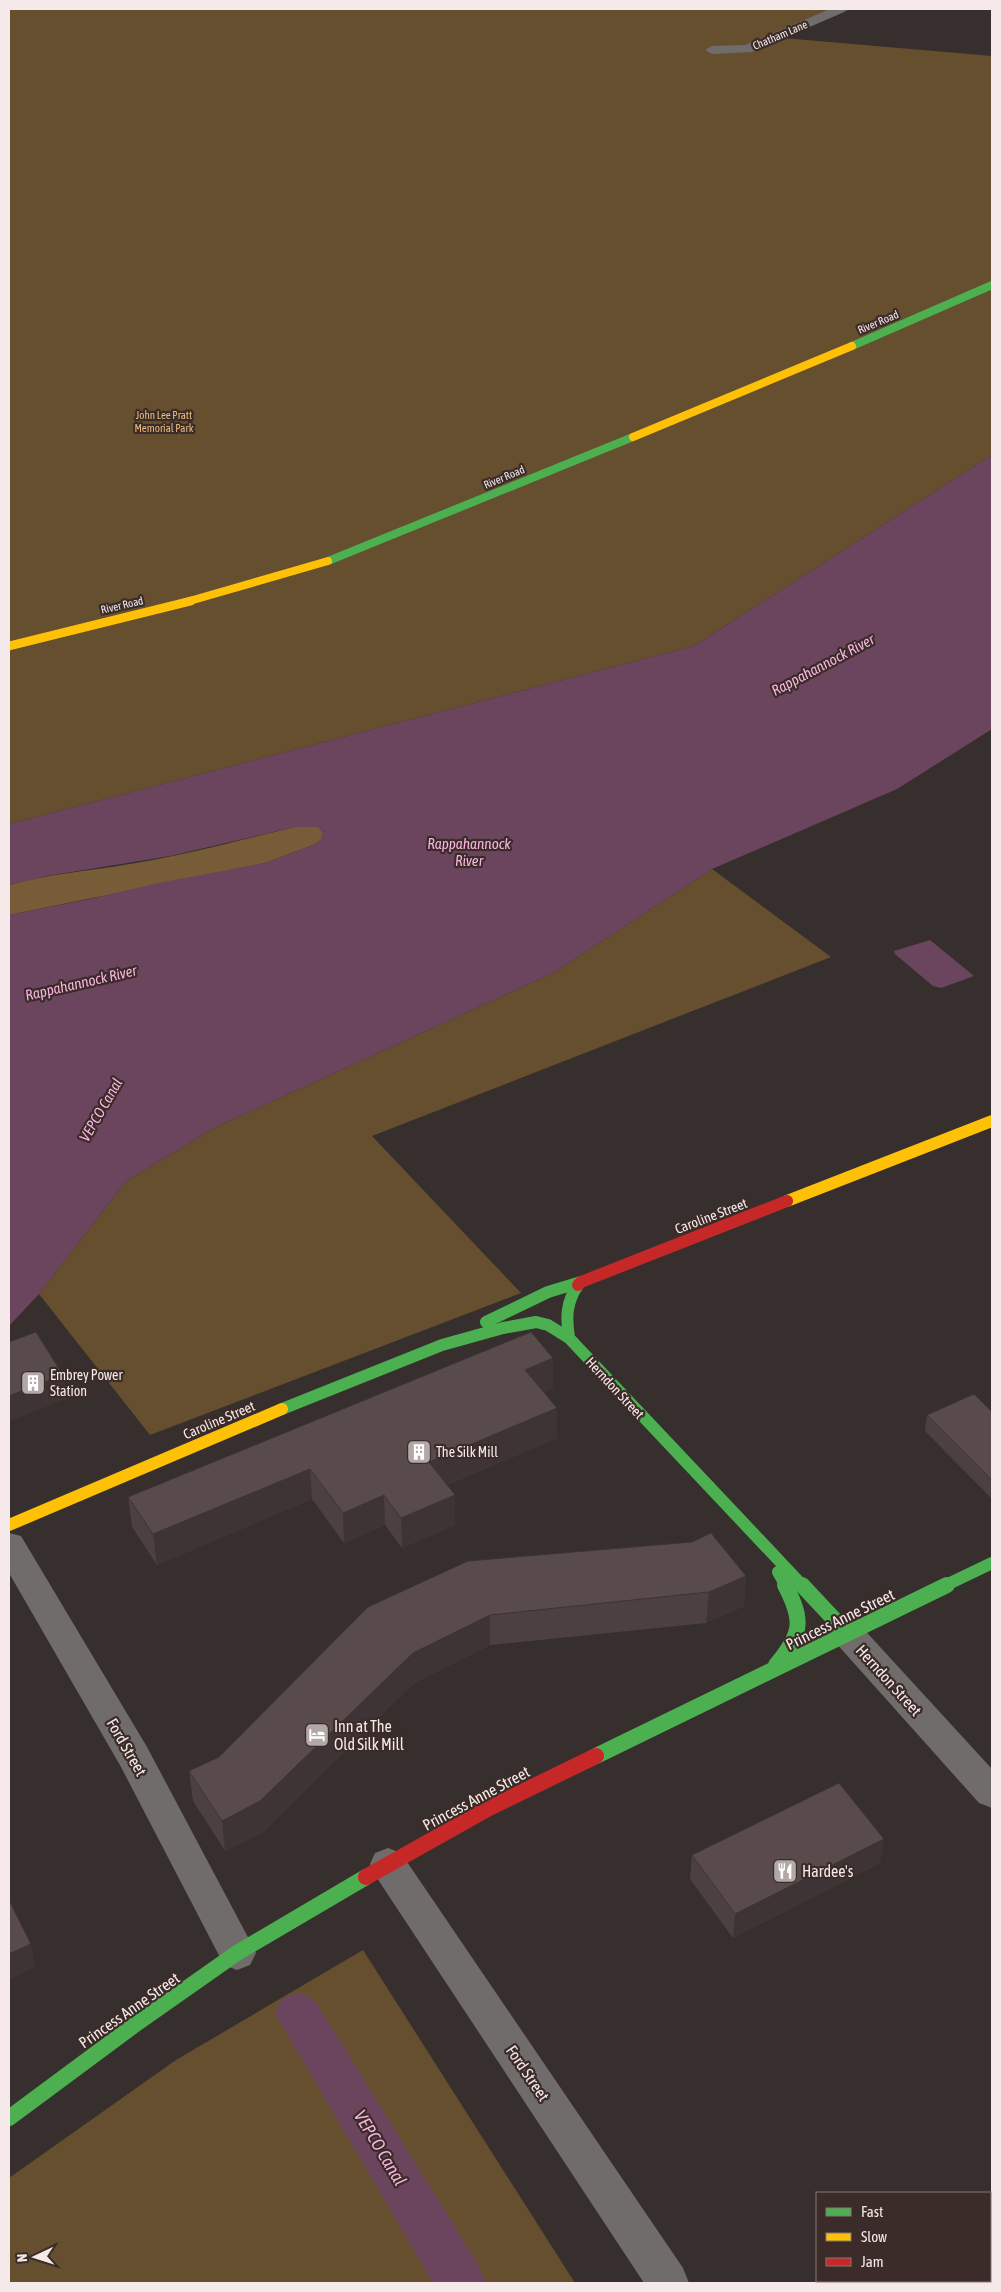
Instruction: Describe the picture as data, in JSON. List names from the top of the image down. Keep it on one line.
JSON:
{"streets":{"street":["Chatham Lane","River Road","Caroline Street","Herndon Street","Princess Anne Street","Ford Street"]},"crossings":[["Caroline Street","Herndon Street"],["Herndon Street","Princess Anne Street"],["Princess Anne Street","Ford Street"]],"water":["Rappahannock River","VEPCO Canal"],"parks":["John Lee Pratt Memorial Park"],"places":{"building":["Embrey Power Station","The Silk Mill"],"hotel":["Inn at The Old Silk Mill"],"restaurant":["Hardee's"]},"legend":["Fast","Slow","Jam"],"north":"left"}
